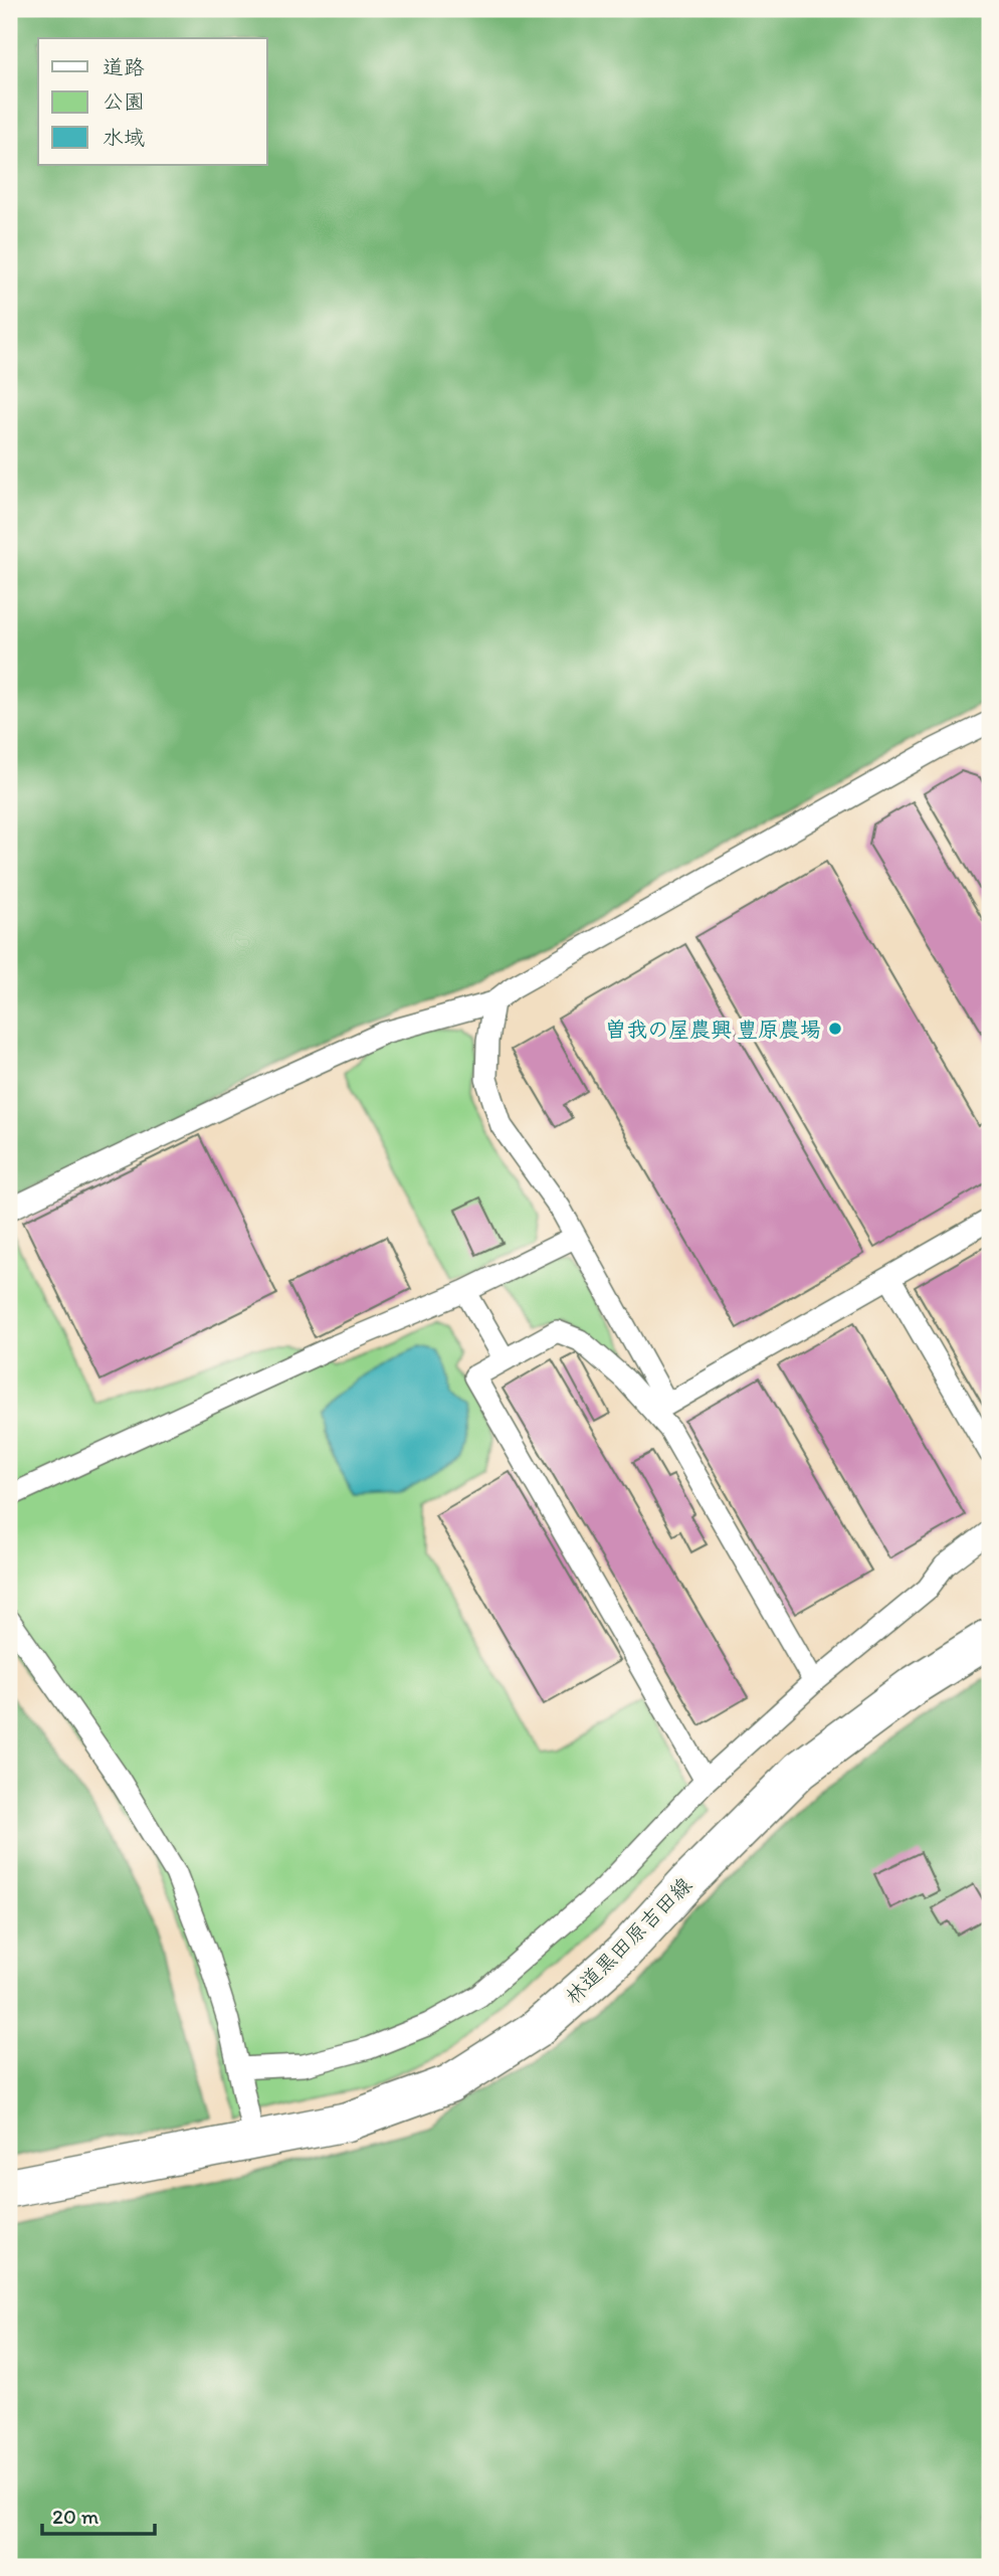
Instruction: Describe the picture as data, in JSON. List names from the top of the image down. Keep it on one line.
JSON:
{"streets":{"street":["林道黒田原吉田線"]},"places":["曽我の屋農興 豊原農場"],"legend":["道路","公園","水域"],"scale_bar":"20 m"}
